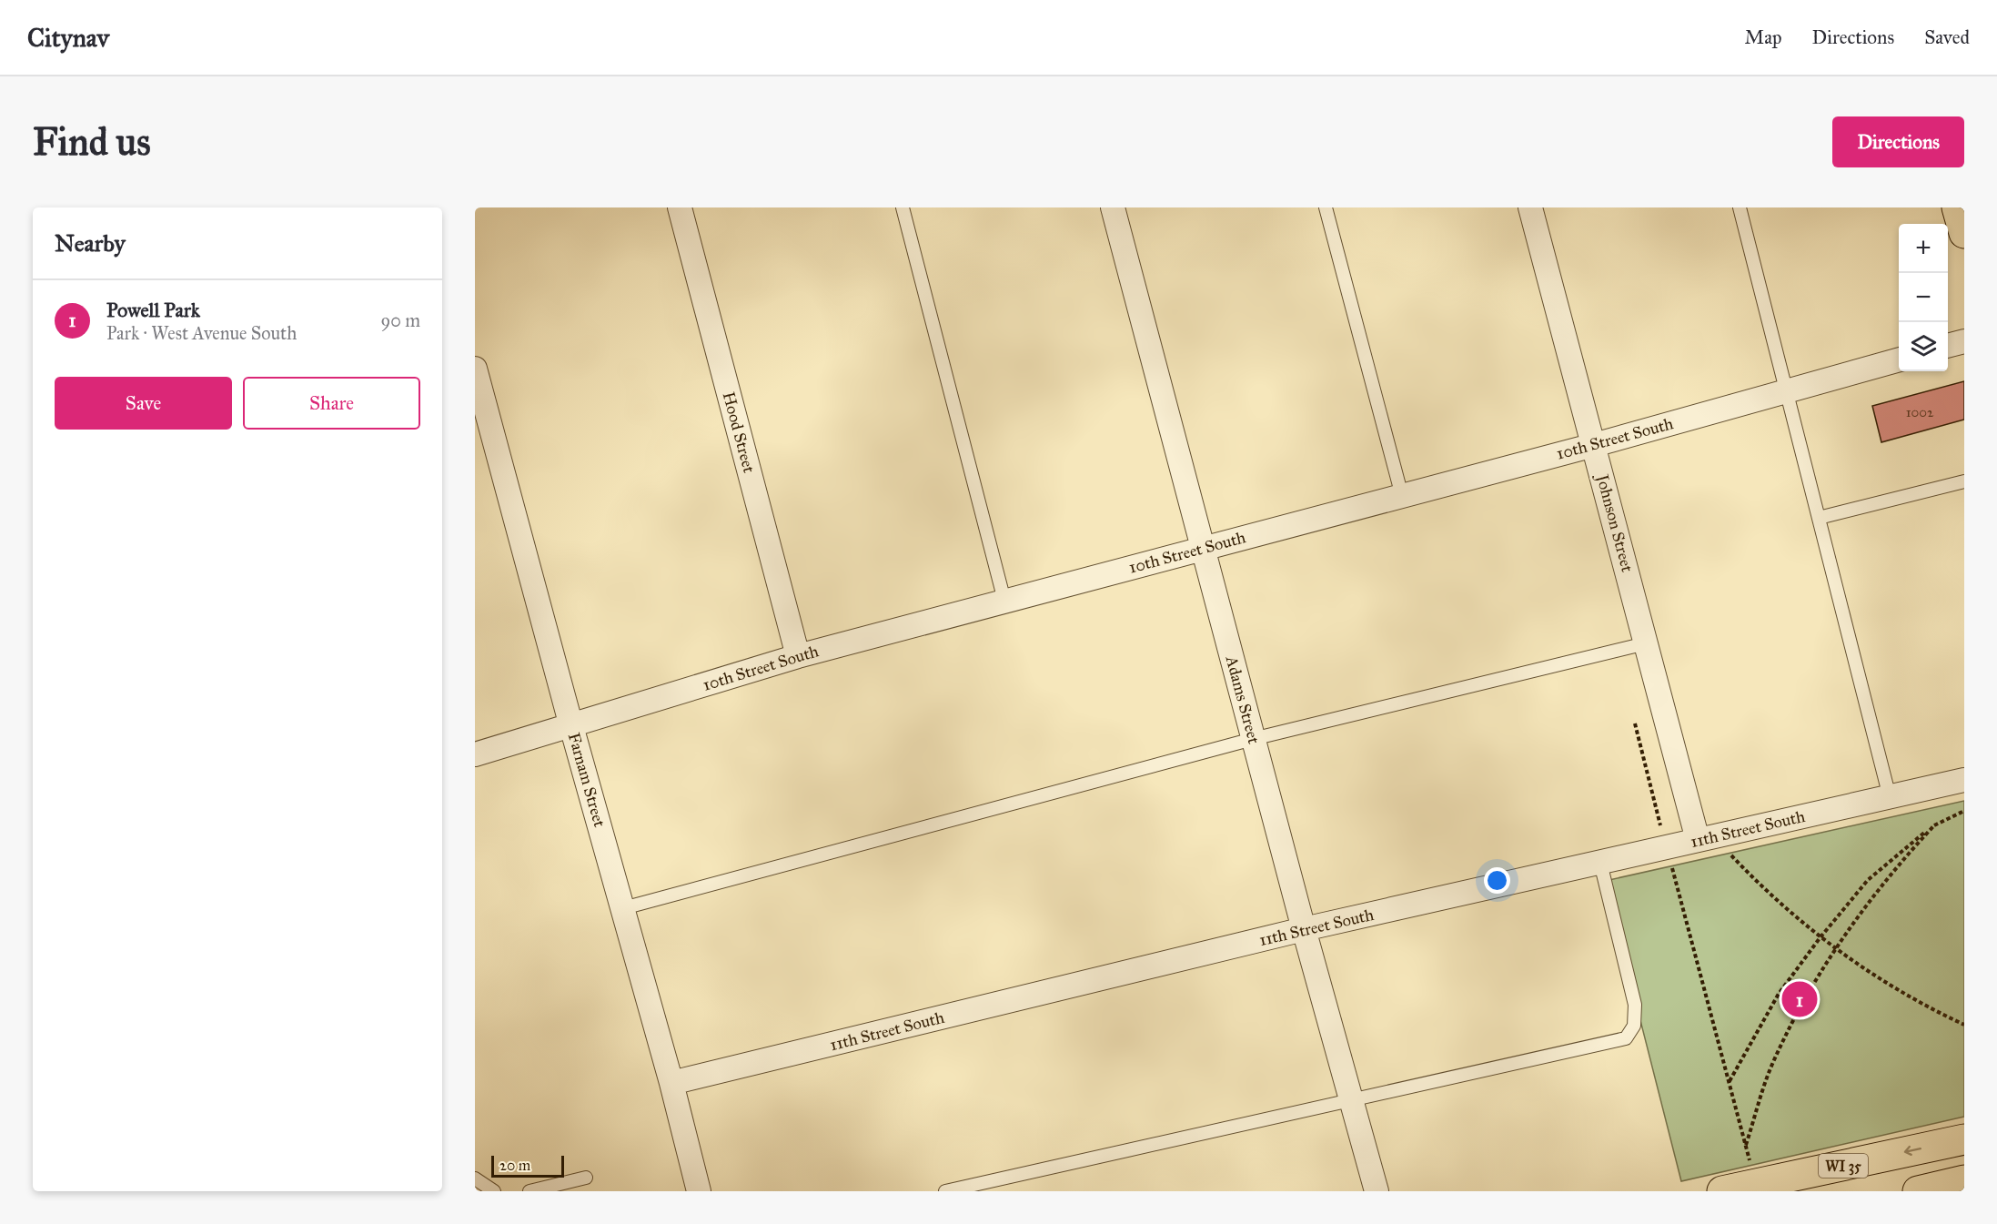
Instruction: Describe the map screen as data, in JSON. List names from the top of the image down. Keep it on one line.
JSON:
{"streets":{"main road":["WI 35"],"street":["Hood Street","10th Street South","Johnson Street","Adams Street","Farnam Street","11th Street South"]},"crossings":[["Hood Street","10th Street South"],["10th Street South","Johnson Street"],["10th Street South","Adams Street"],["10th Street South","Farnam Street"],["Johnson Street","11th Street South"],["Adams Street","11th Street South"],["Farnam Street","11th Street South"]],"house_numbers":["1002"],"scale_bar":"20 m","page":{"header":"Citynav","nav":["Map","Directions","Saved"],"buttons":["Directions",["Save","Share"]],"title":"Find us","heading":"Nearby","map_buttons":["+","−"],"list":[{"mark":"1","name":"Powell Park","note":"Park · West Avenue South","value":"90 m"}],"pins":"1","scale":"20 m"}}
